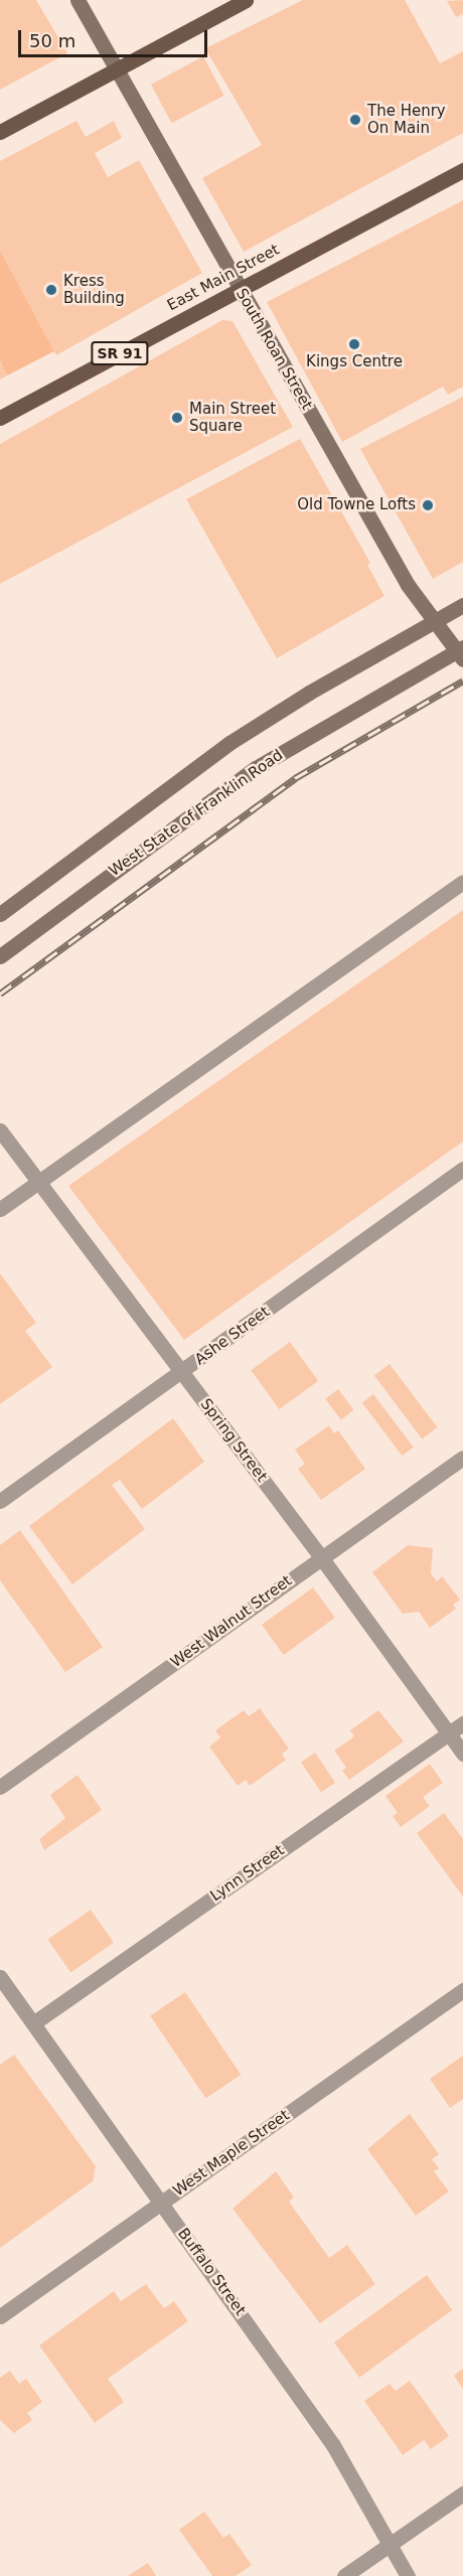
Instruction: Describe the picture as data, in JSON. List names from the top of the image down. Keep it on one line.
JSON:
{"streets":{"main road":["East Main Street","South Roan Street","SR 91","West State of Franklin Road"],"street":["Ashe Street","Spring Street","West Walnut Street","Lynn Street","West Maple Street","Buffalo Street"]},"crossings":[["East Main Street","South Roan Street"],["South Roan Street","West State of Franklin Road"],["Ashe Street","Spring Street"],["Spring Street","West Walnut Street"],["Spring Street","Lynn Street"],["Lynn Street","Buffalo Street"],["West Maple Street","Buffalo Street"]],"places":["The Henry On Main","Kress Building","Kings Centre","Main Street Square","Old Towne Lofts"],"scale_bar":"50 m"}
